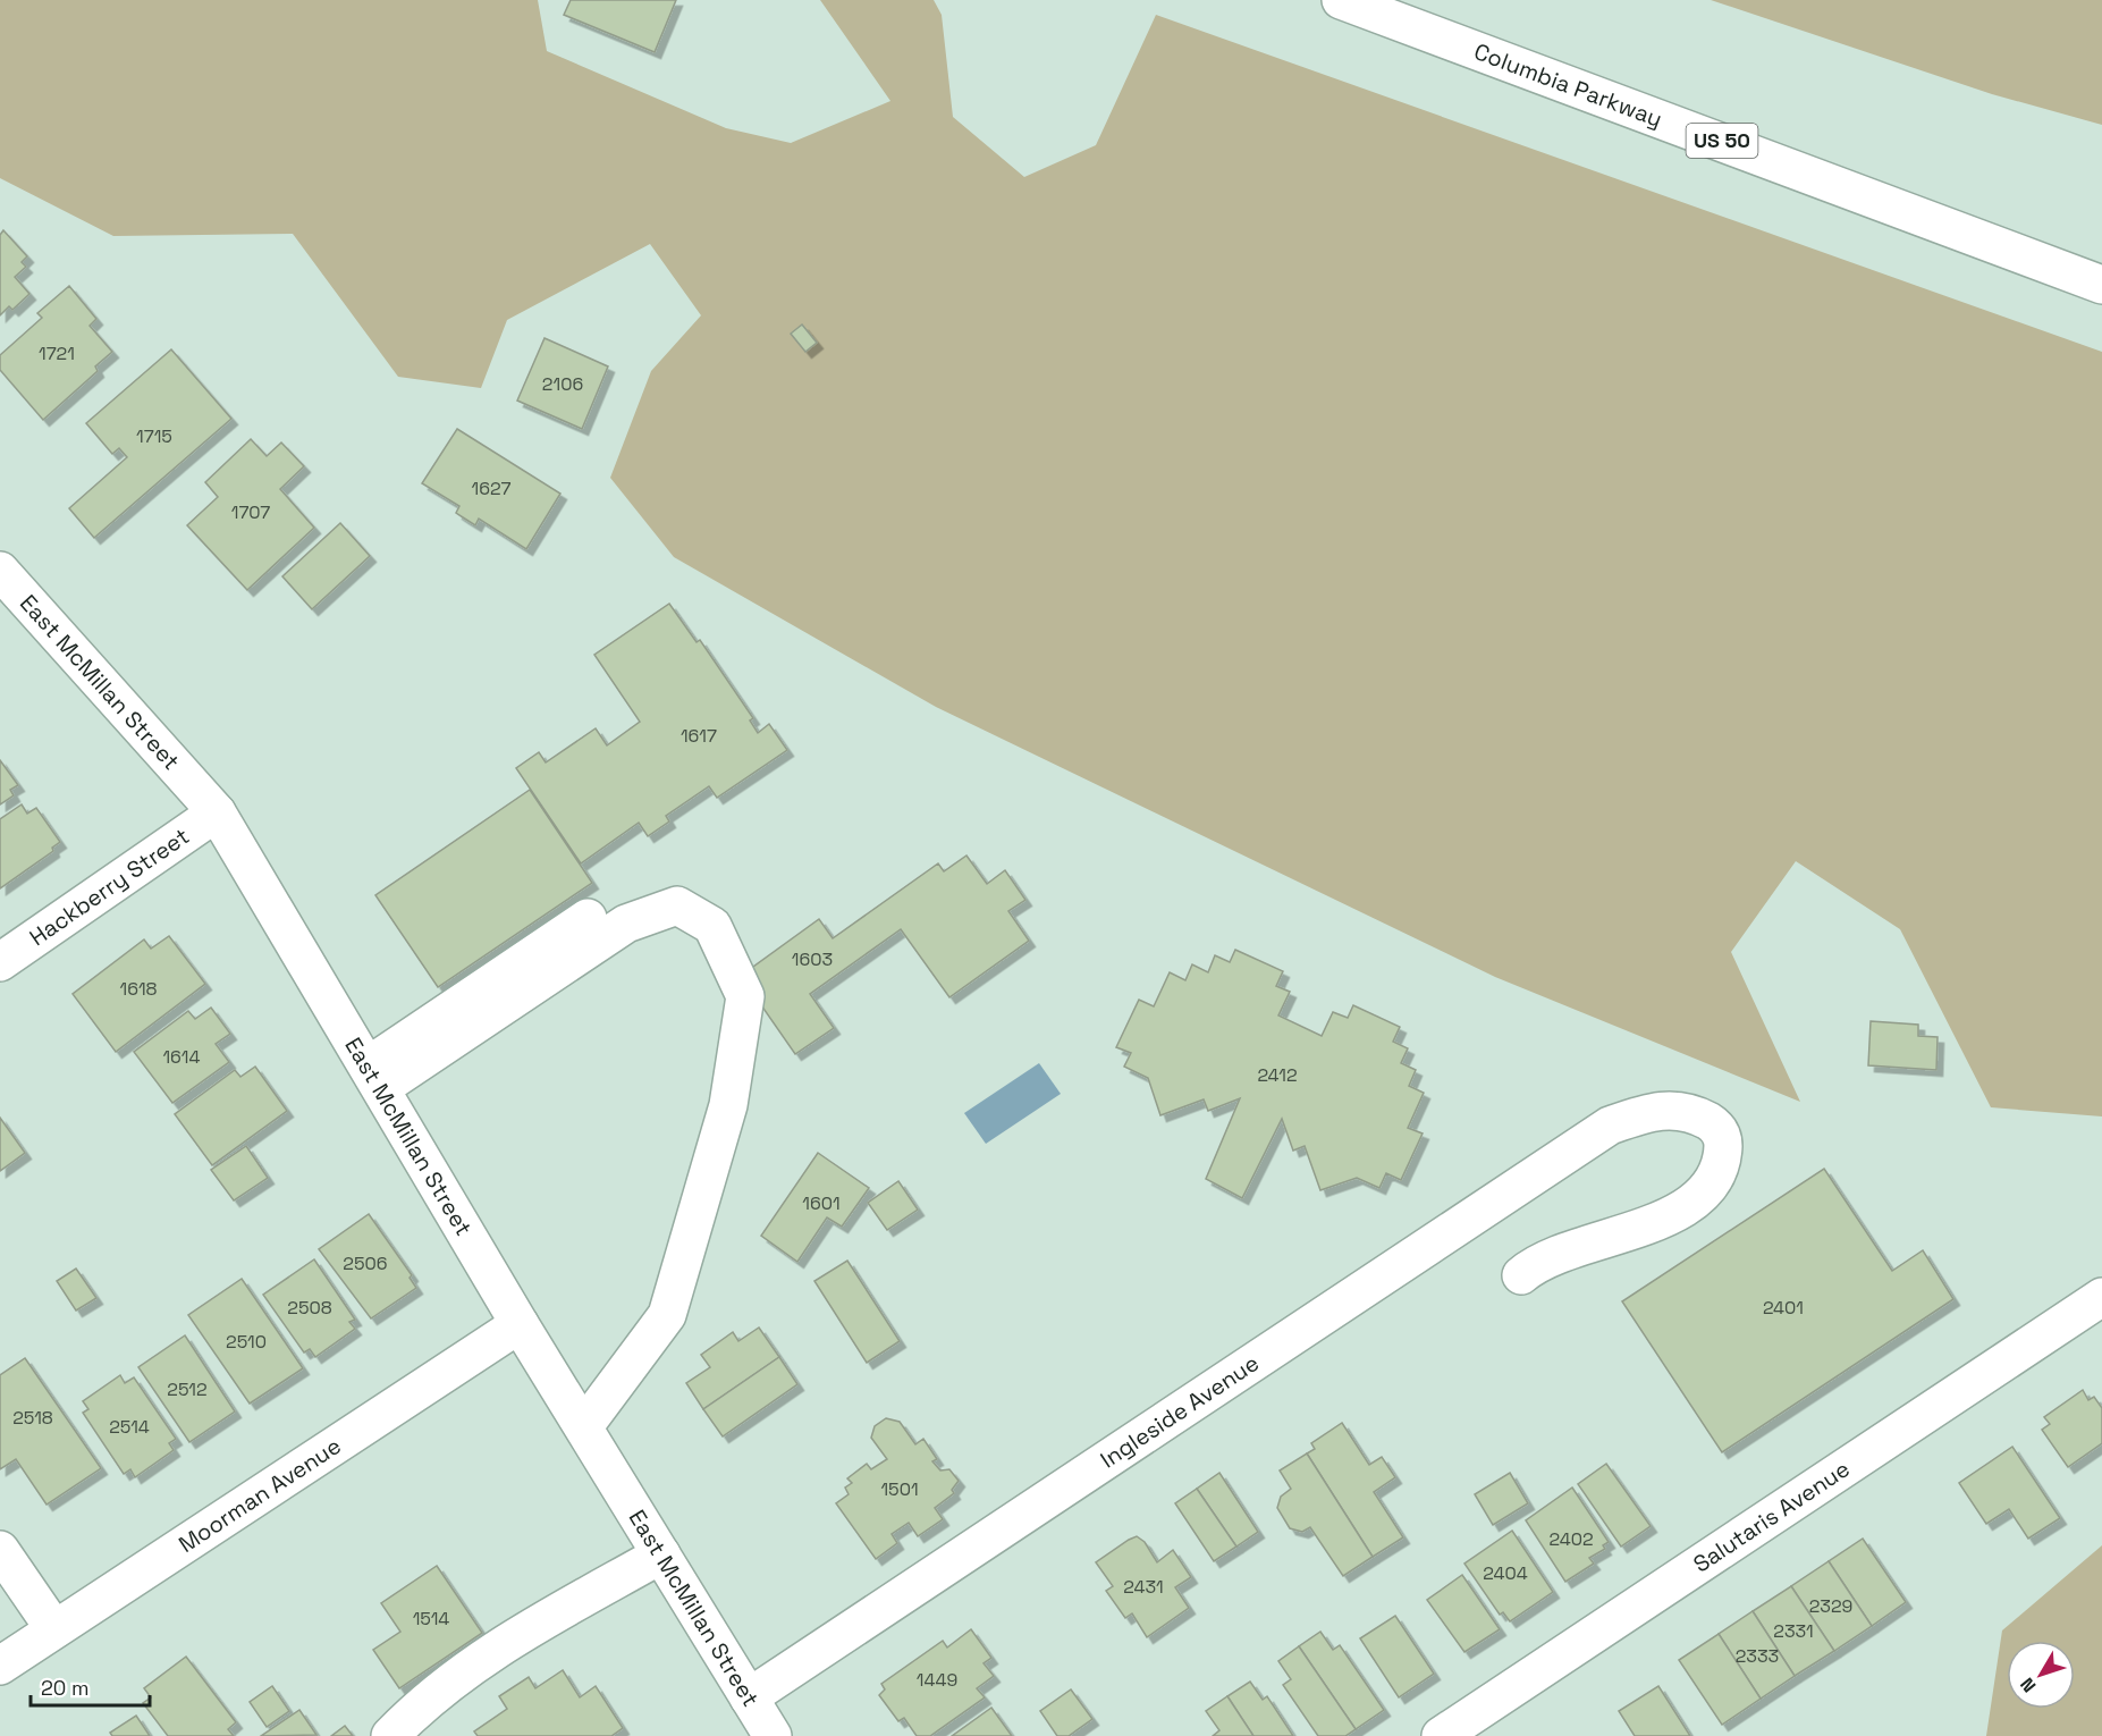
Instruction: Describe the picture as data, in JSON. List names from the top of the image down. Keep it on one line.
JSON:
{"streets":{"main road":["Columbia Parkway","US 50","East McMillan Street","Hackberry Street","Ingleside Avenue","Moorman Avenue","Salutaris Avenue"]},"crossings":[["East McMillan Street","Hackberry Street"],["East McMillan Street","Ingleside Avenue"],["East McMillan Street","Moorman Avenue"]],"house_numbers":["1721","2106","1715","1627","1707","1617","1603","1618","1614","2412","1601","2506","2508","2401","2510","2512","2518","2514","1501","2402","2404","2431","2329","1514","2331","2333","1449"],"scale_bar":"20 m","north":"bottom left"}
